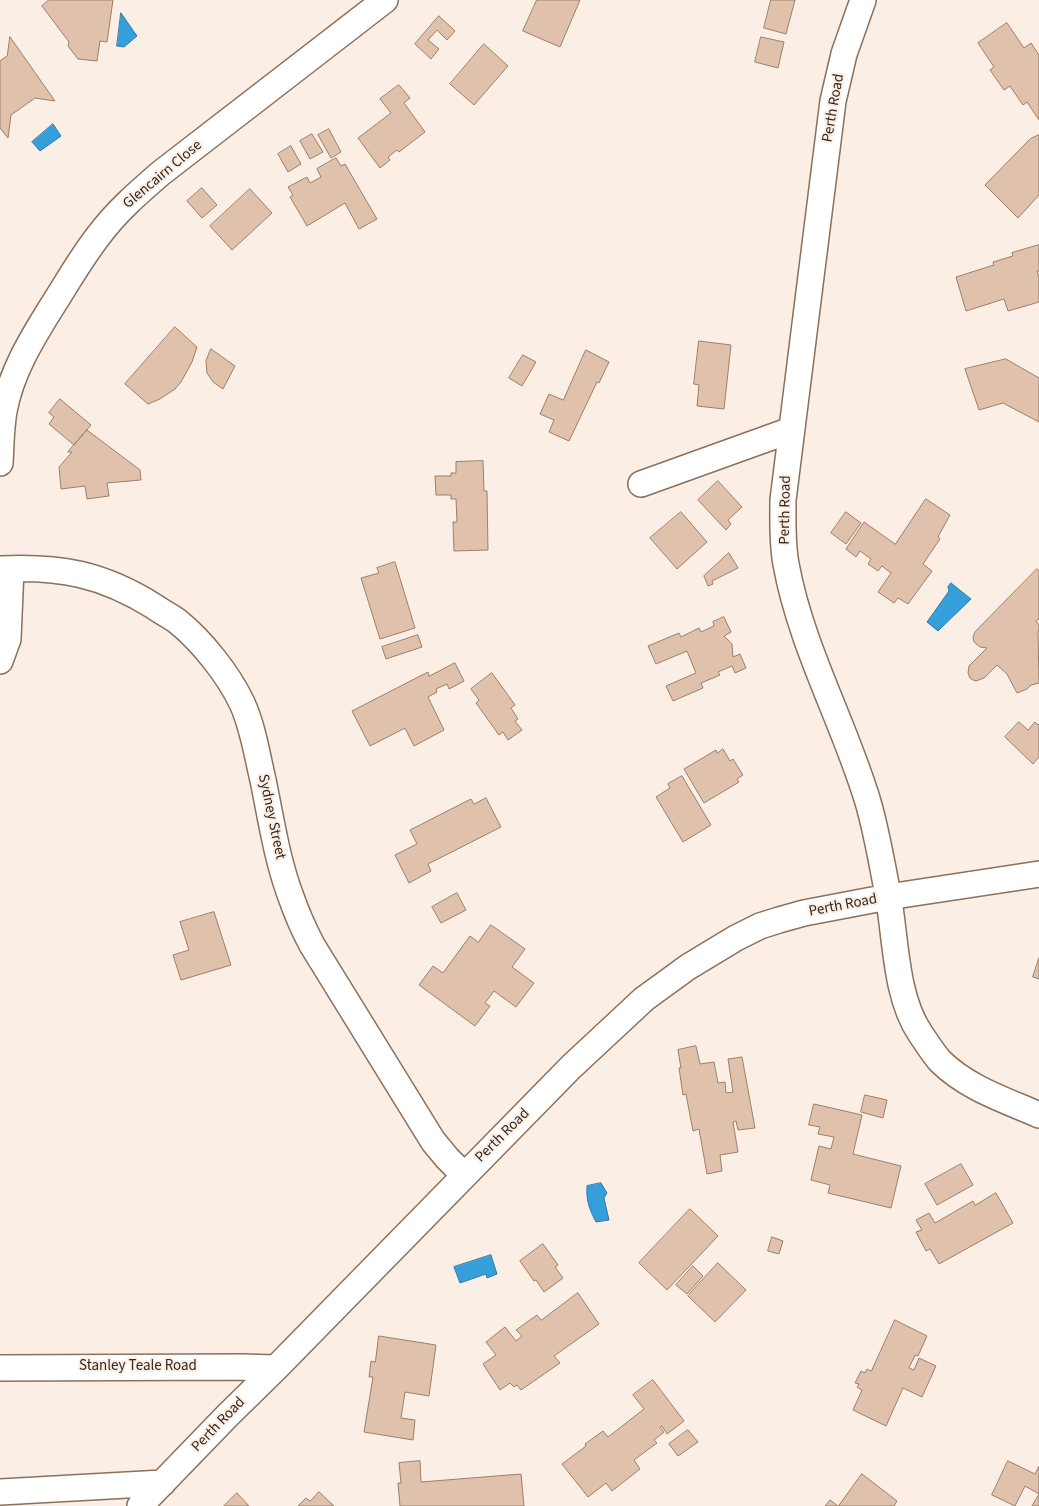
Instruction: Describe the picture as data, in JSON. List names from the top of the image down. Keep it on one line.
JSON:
{"streets":{"street":["Perth Road","Glencairn Close","Sydney Street","Stanley Teale Road"]},"crossings":[["Perth Road","Sydney Street"],["Perth Road","Stanley Teale Road"]]}
